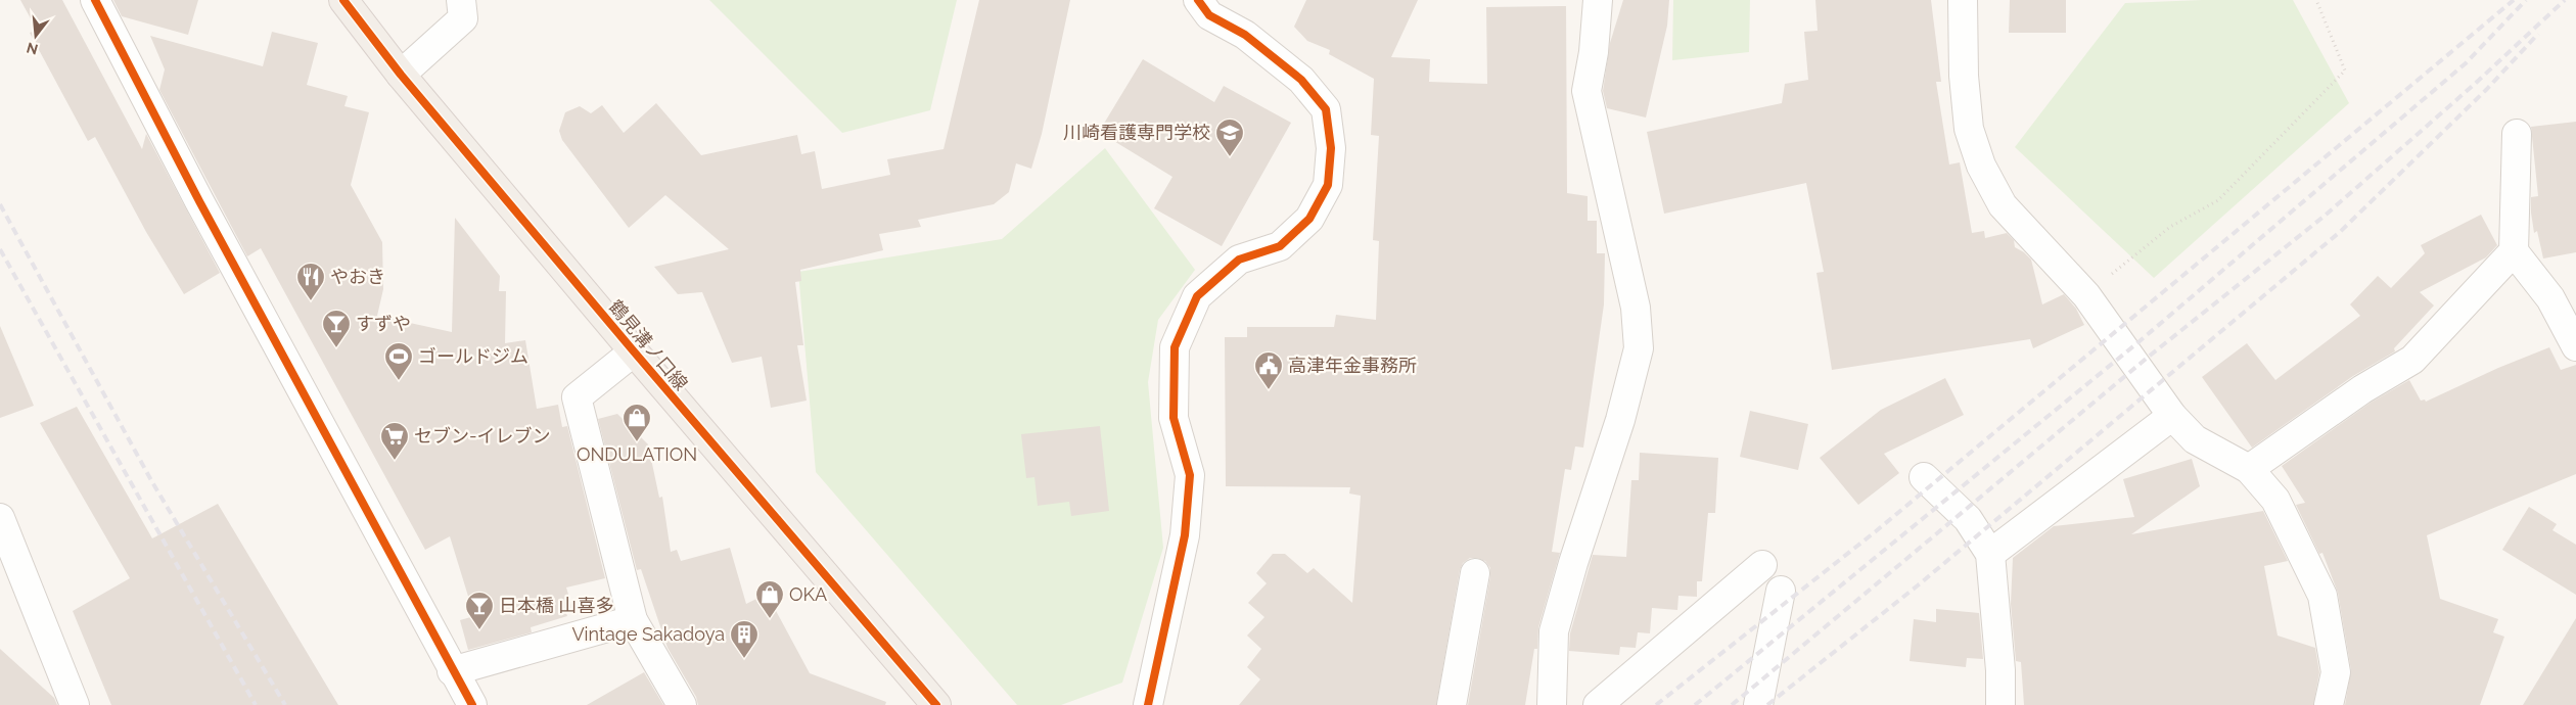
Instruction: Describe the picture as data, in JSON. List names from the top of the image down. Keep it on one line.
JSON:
{"streets":{"main road":["鶴見溝ノ口線"]},"places":{"school or university":["川崎看護専門学校"],"restaurant":["やおき"],"bar":["すずや","日本橋 山喜多"],"sports":["ゴールドジム"],"public building":["高津年金事務所"],"shop":["ONDULATION","OKA"],"supermarket":["セブン-イレブン"],"building":["Vintage Sakadoya"]},"north":"bottom"}
